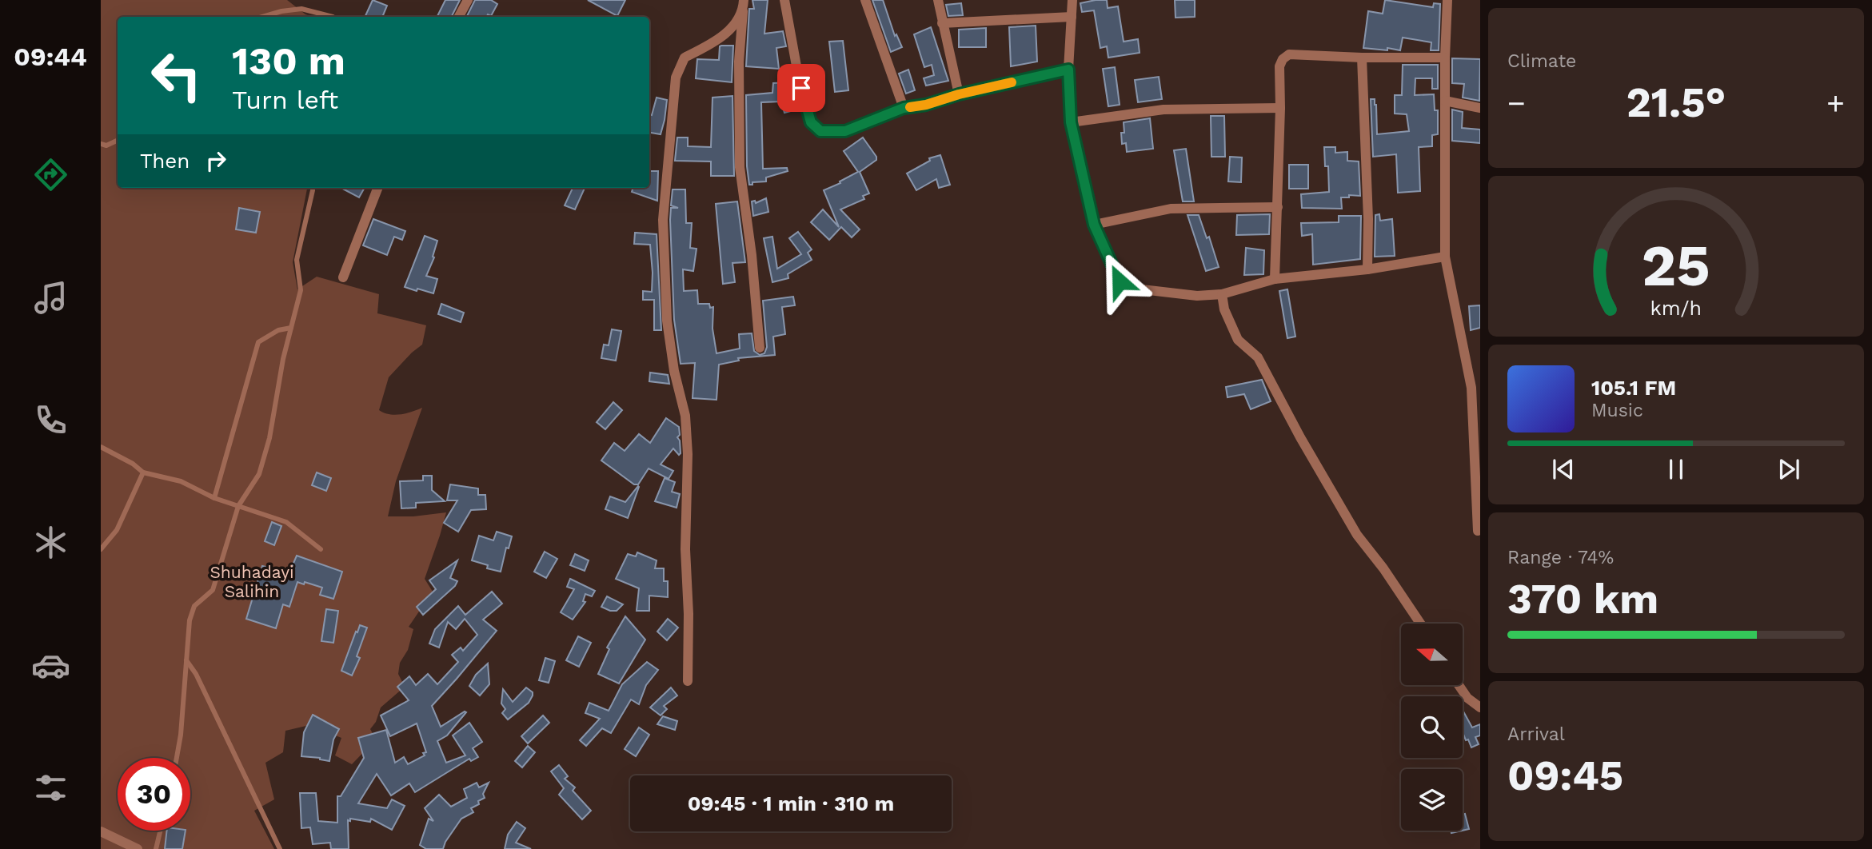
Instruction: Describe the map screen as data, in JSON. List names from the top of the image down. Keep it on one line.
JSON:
{"parks":["Shuhadayi Salihin"],"north":"left","page":{"tabs":"09:44","tile":["Climate",["Range · 74%","370 km"],["Arrival","09:45"]],"turn":["130 m","Turn left"],"heat":["−","21.5°","+"],"then":"Then","song":["105.1 FM","Music"],"limit":"30","trip":"09:45 · 1 min · 310 m","gauge":["25","km/h"]}}
